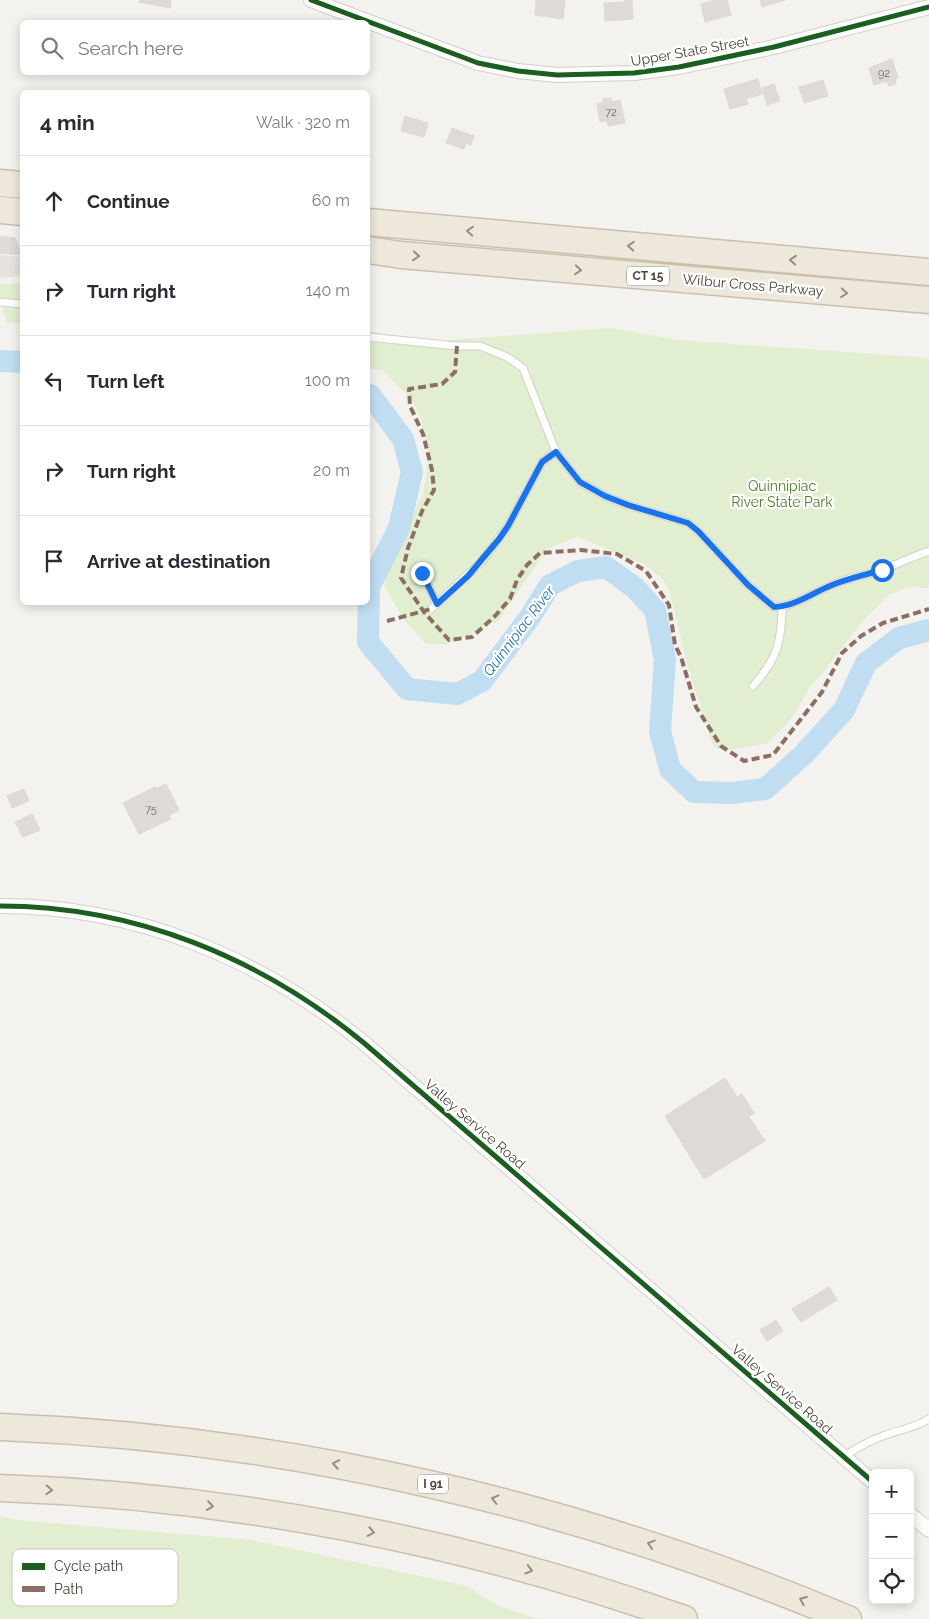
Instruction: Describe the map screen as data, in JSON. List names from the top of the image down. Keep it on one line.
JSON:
{"streets":{"highway":["CT 15","Wilbur Cross Parkway","I 91"],"street":["Upper State Street","Valley Service Road"]},"water":["Quinnipiac River"],"parks":["Quinnipiac River State Park"],"house_numbers":["92","72","75"],"legend":["Cycle path","Path"],"page":{"search":"Search here","heading":["4 min","Walk · 320 m"],"list":[["Continue","60 m"],["Turn right","140 m"],["Turn left","100 m"],["Turn right","20 m"],"Arrive at destination"],"map_buttons":["+","−"]}}
